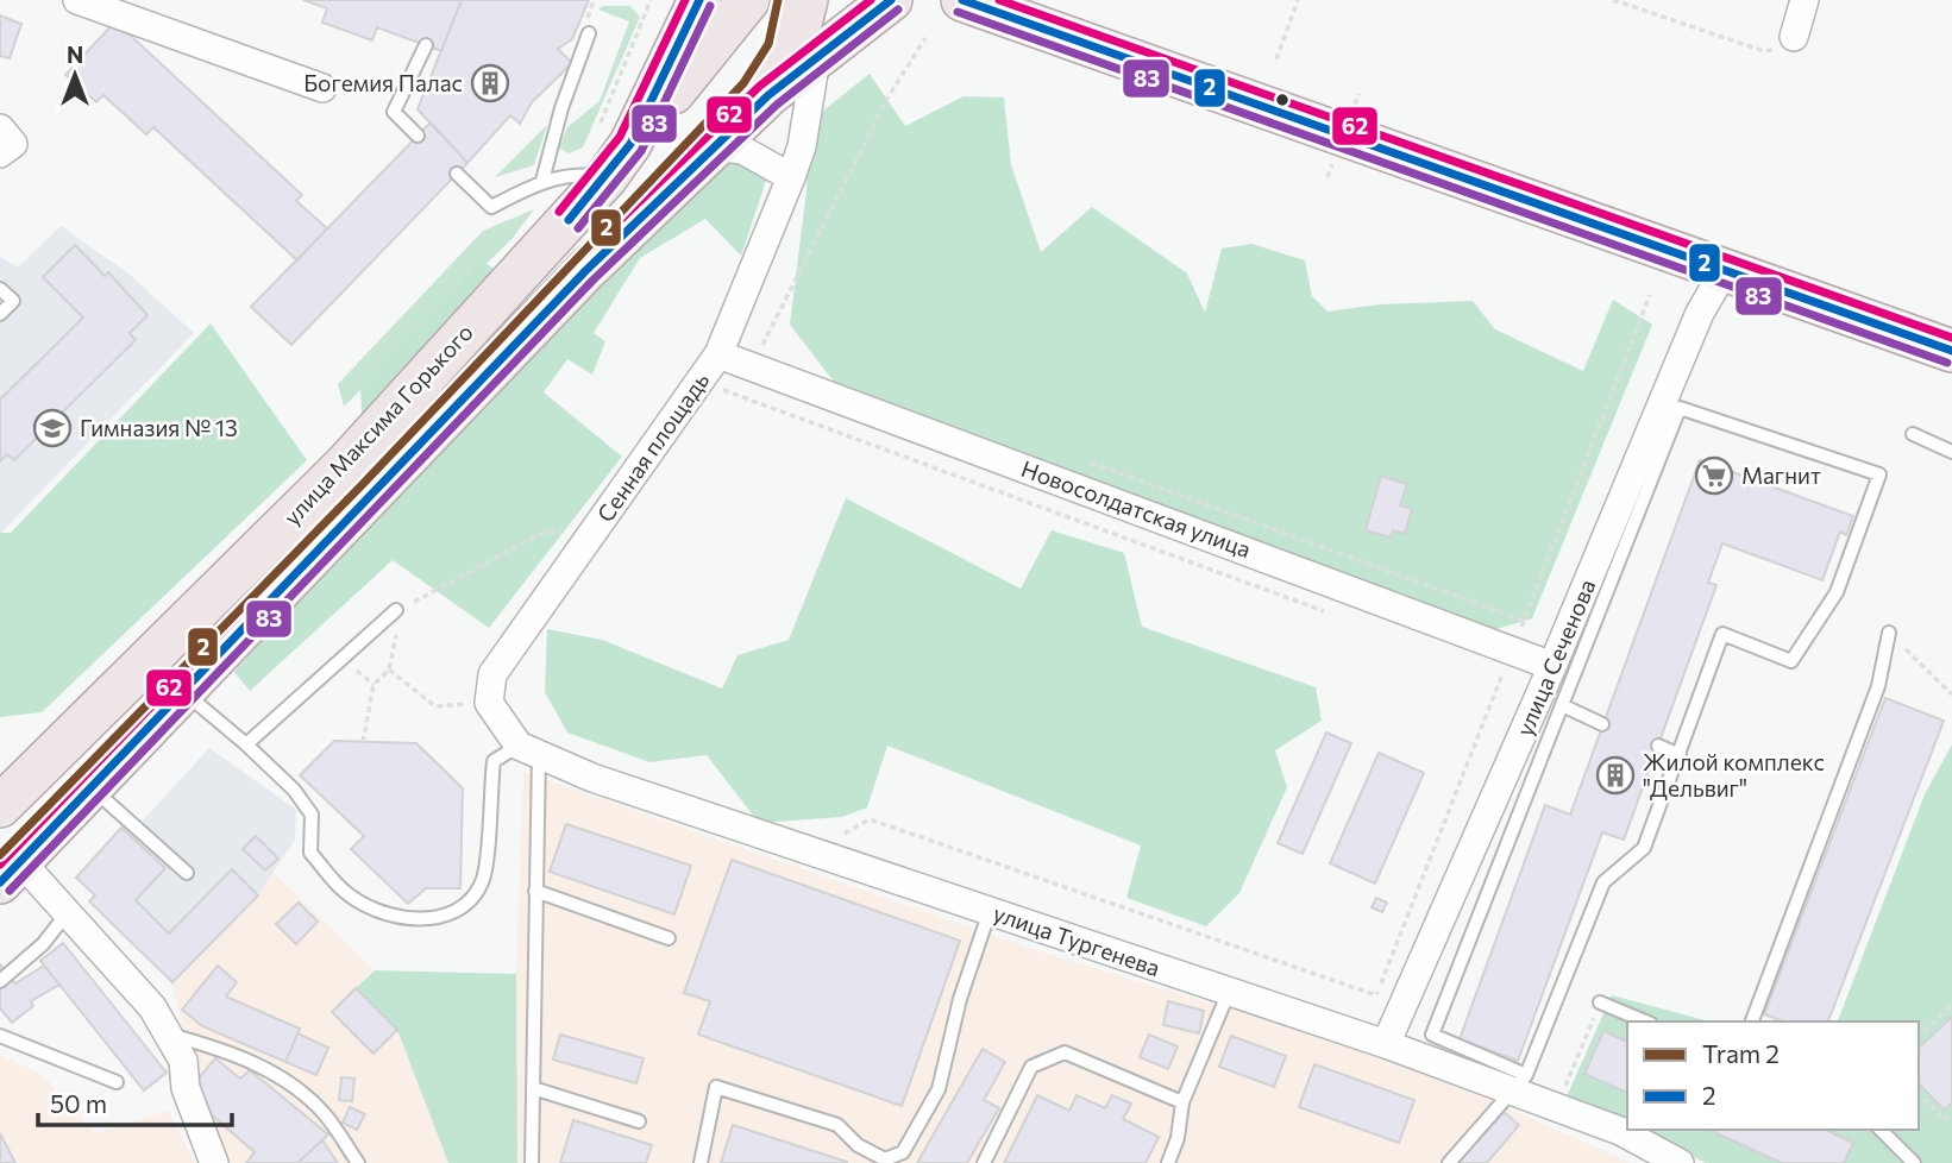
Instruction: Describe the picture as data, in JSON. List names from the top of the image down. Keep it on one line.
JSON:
{"streets":{"main road":["улица Максима Горького"],"street":["Сенная площадь","Новосолдатская улица","улица Сеченова","улица Тургенева"]},"crossings":[["улица Максима Горького","Сенная площадь"],["Сенная площадь","Новосолдатская улица"],["Сенная площадь","улица Тургенева"],["Новосолдатская улица","улица Сеченова"],["улица Сеченова","улица Тургенева"]],"places":{"building":["Богемия Палас","Жилой комплекс \"Дельвиг\""],"school or university":["Гимназия № 13"],"supermarket":["Магнит"]},"lines":["tram line 2","transit line 2","transit line 62","transit line 83"],"legend":["Tram 2","2"],"scale_bar":"50 m","north":"top"}
